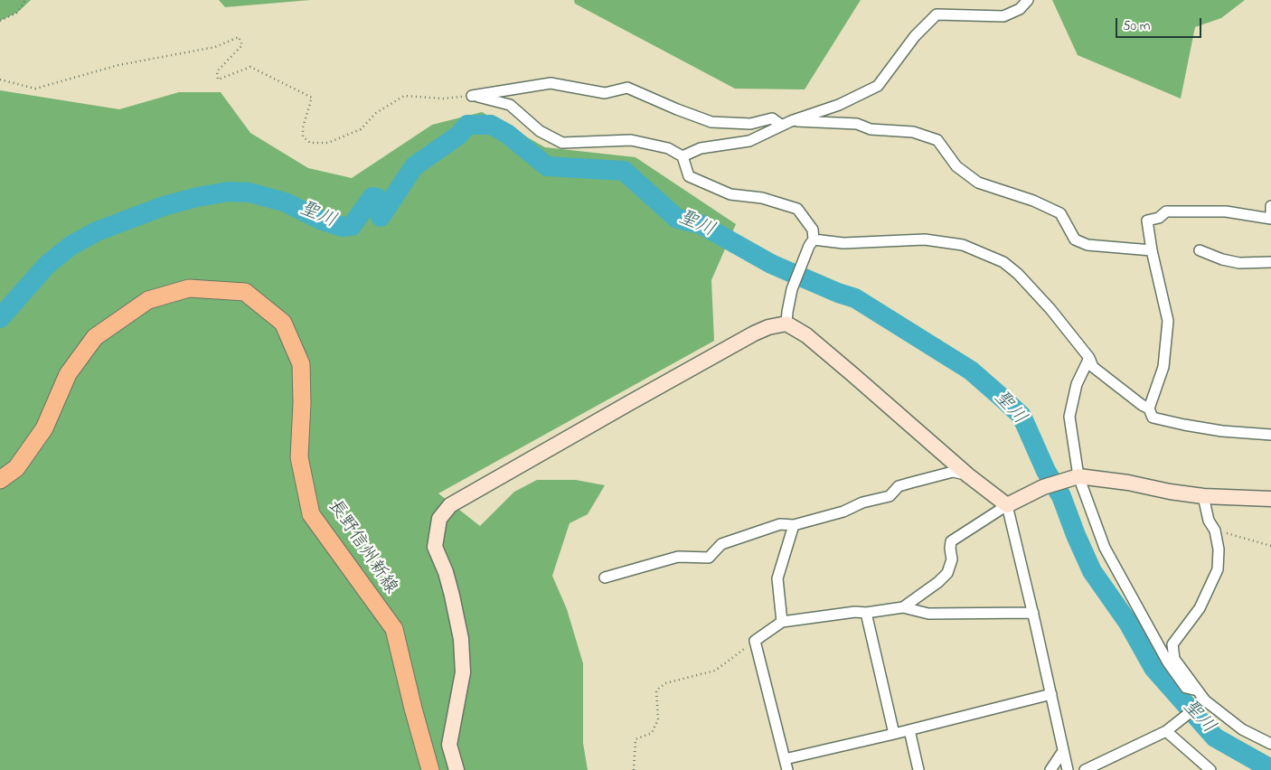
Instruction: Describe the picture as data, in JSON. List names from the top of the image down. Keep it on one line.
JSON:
{"streets":{"main road":["長野信州新線"]},"water":["聖川"],"scale_bar":"50 m"}
